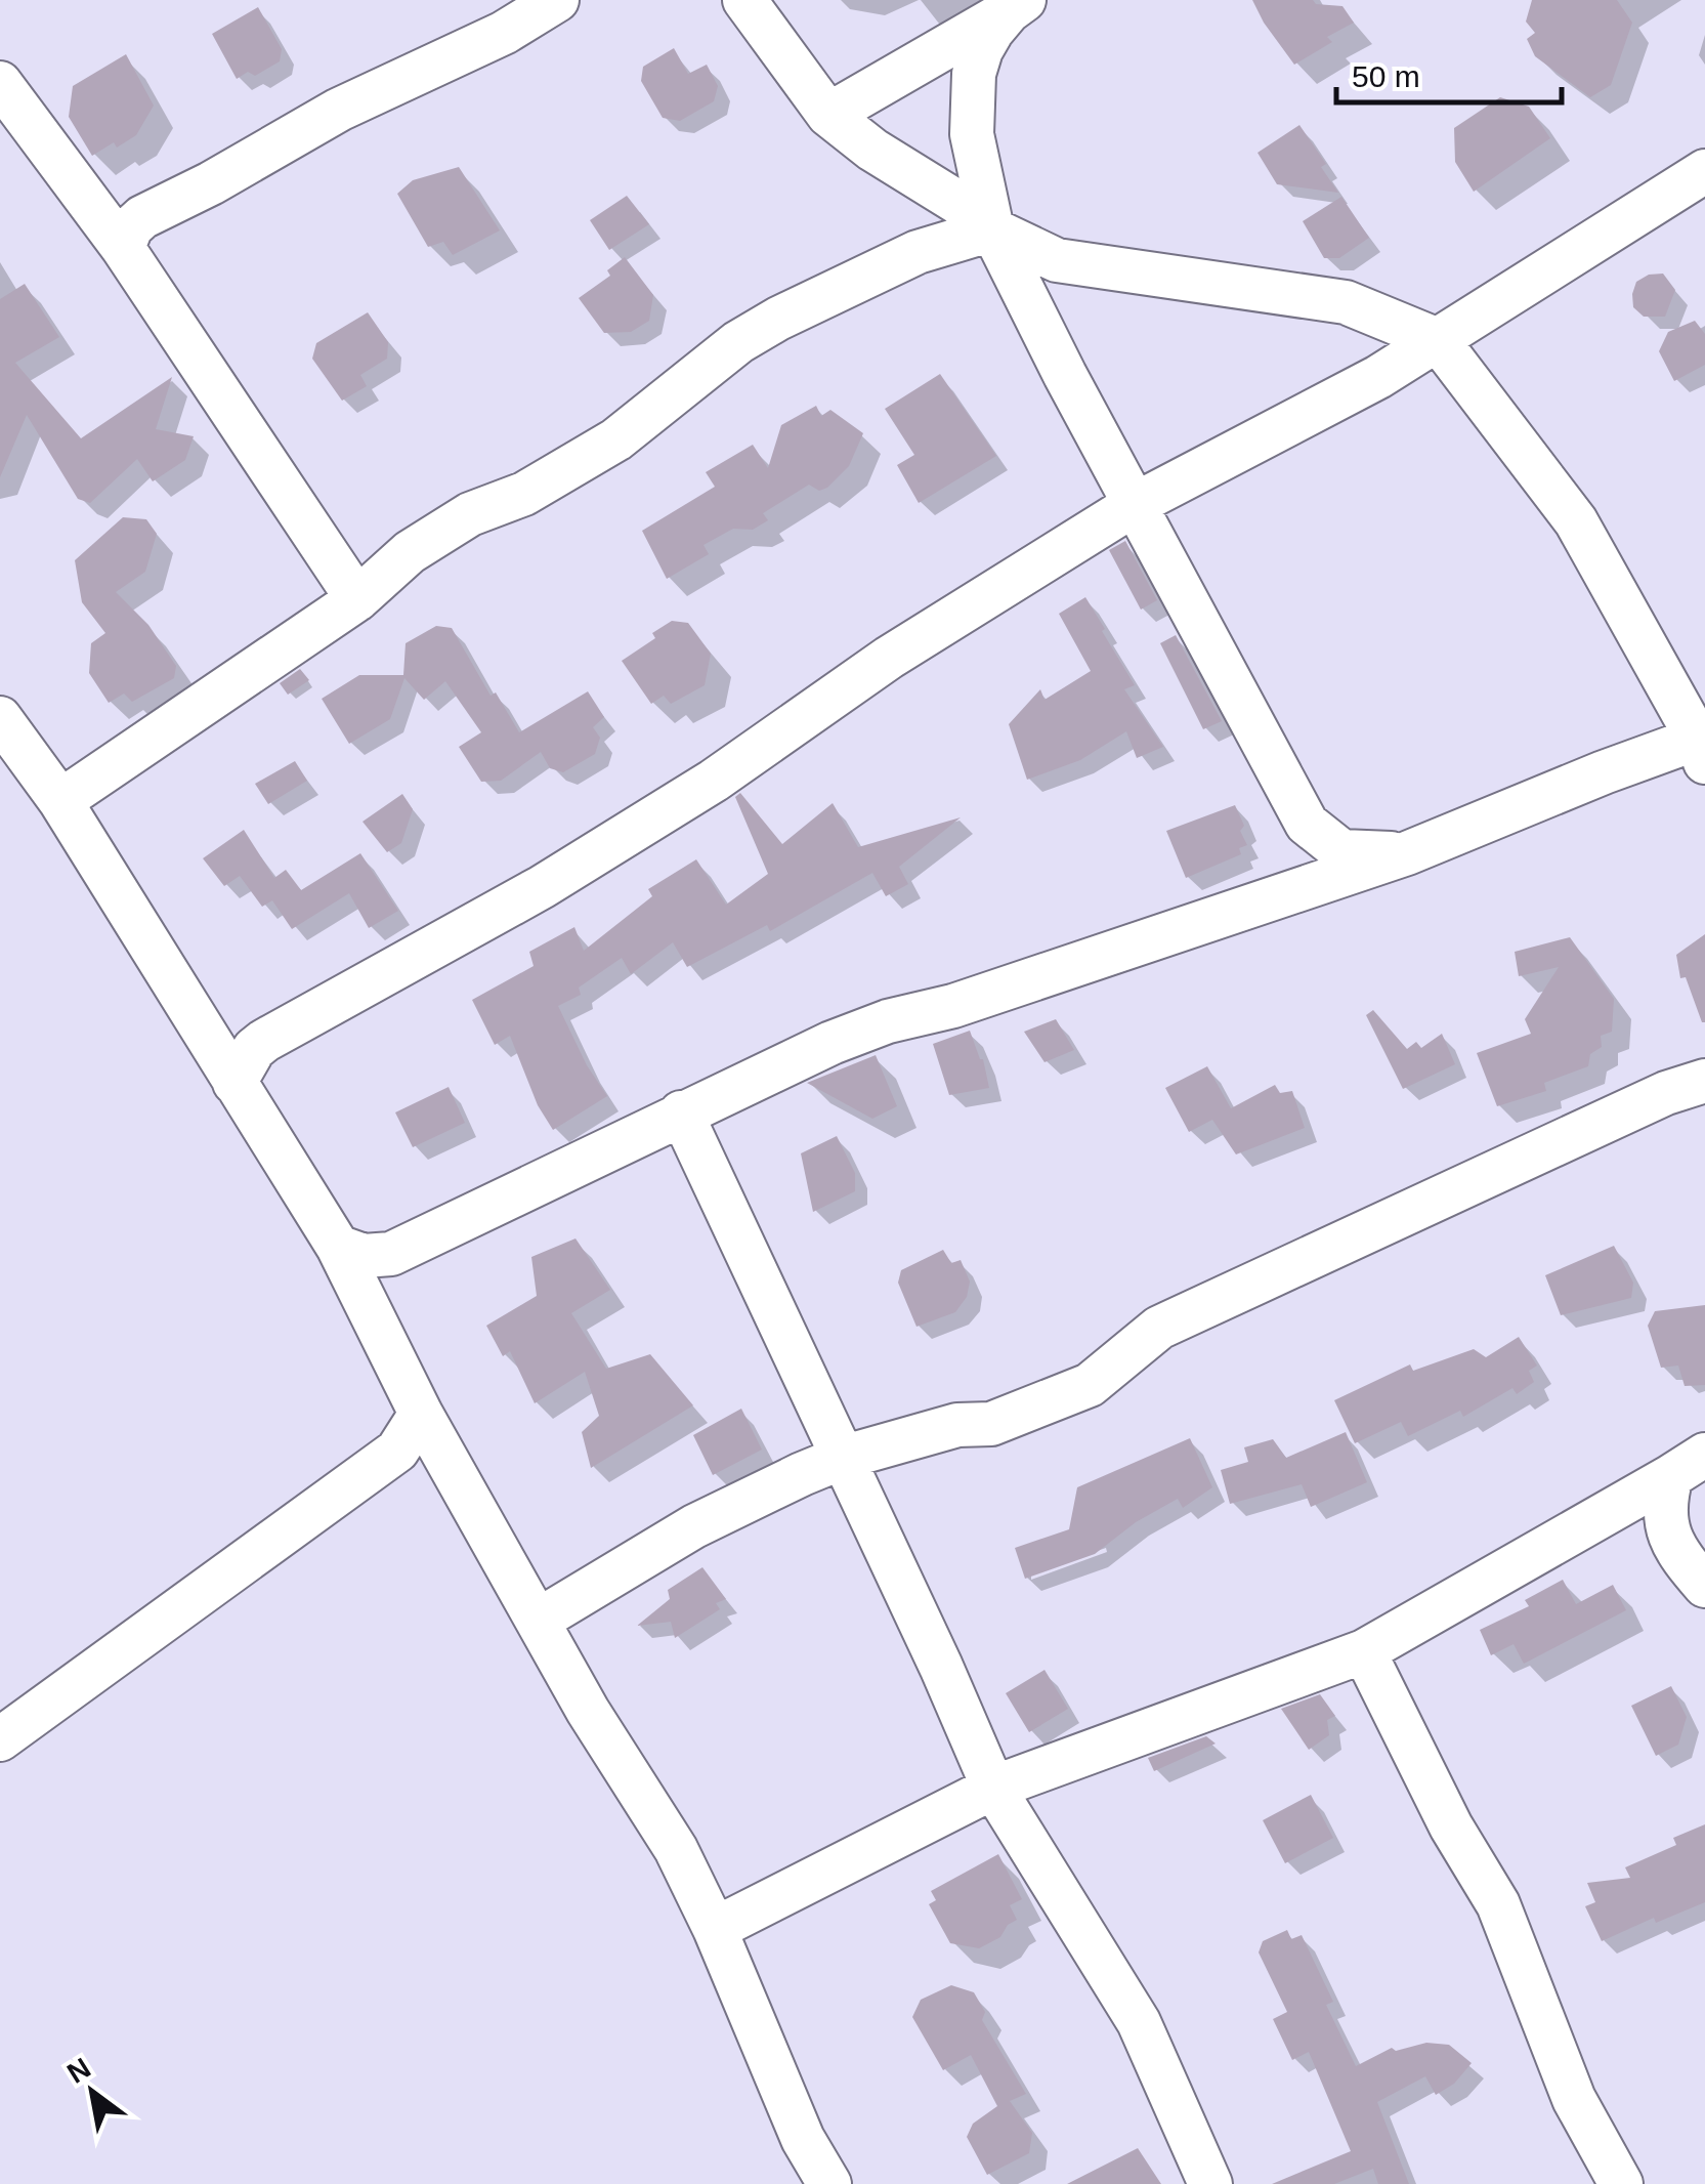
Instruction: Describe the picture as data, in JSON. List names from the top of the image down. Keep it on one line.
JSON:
{"scale_bar":"50 m","north":"top left"}
